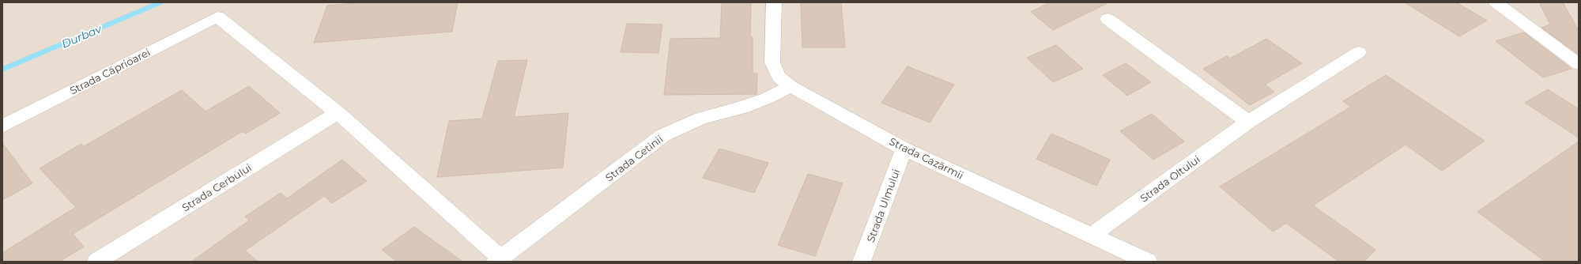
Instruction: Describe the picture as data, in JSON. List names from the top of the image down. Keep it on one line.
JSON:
{"streets":{"street":["Strada Căprioarei","Strada Cetinii","Strada Cazărmii","Strada Oltului","Strada Cerbului","Strada Ulmului"]},"crossings":[["Strada Căprioarei","Strada Cerbului"],["Strada Cetinii","Strada Cazărmii"],["Strada Cazărmii","Strada Oltului"],["Strada Cazărmii","Strada Ulmului"]],"water":["Durbav"]}
